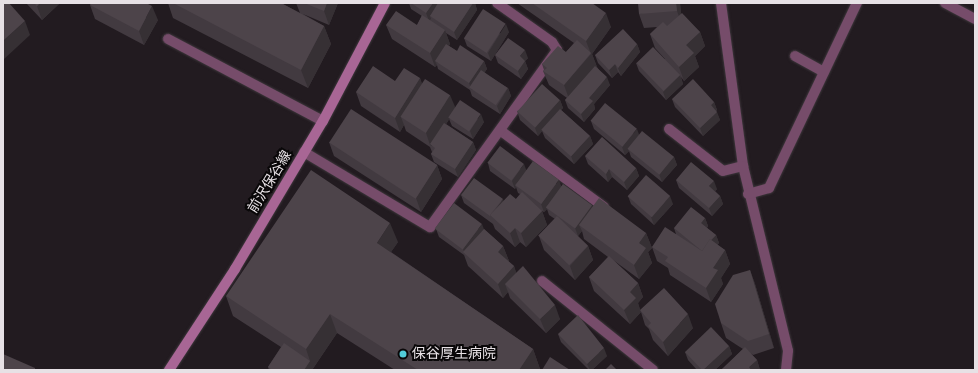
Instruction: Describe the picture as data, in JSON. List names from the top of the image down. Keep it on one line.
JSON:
{"streets":{"main road":["前沢保谷線"]},"places":["保谷厚生病院"]}
